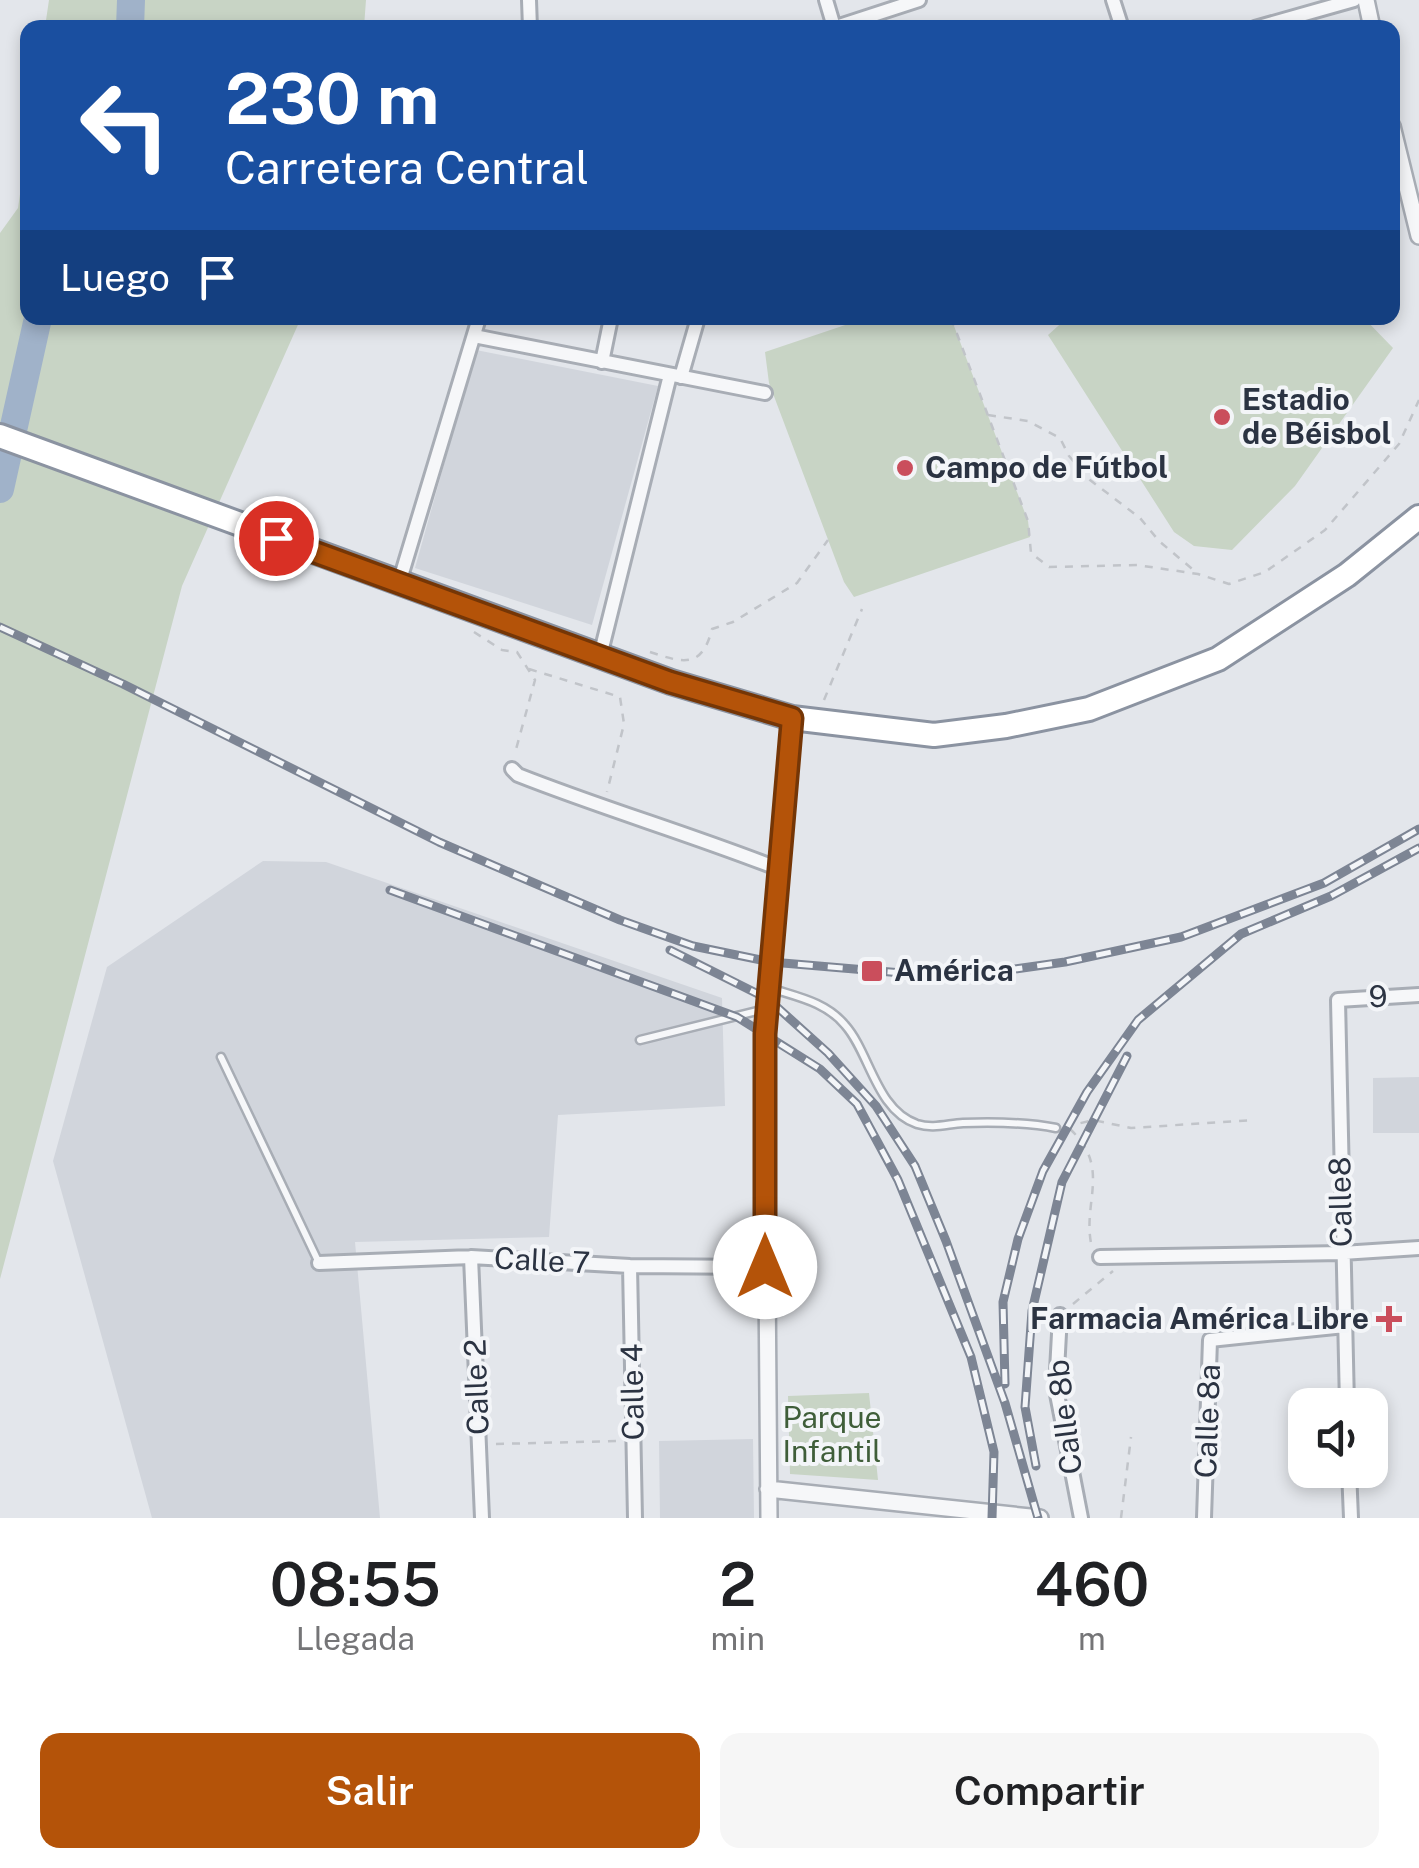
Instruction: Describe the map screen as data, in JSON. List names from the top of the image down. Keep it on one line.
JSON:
{"streets":{"street":["9","Calle8","Calle 7","Calle 2","Calle 4","Calle 8b","Calle 8a"]},"crossings":[["9","Calle8"],["Calle8","Calle 8a"],["Calle 7","Calle 2"],["Calle 7","Calle 4"]],"parks":["Parque Infantil"],"places":{"other":["Estadio de Béisbol","Campo de Fútbol"],"transit":["América"],"health":["Farmacia América Libre"]},"page":{"turn":["230 m","Carretera Central"],"then":"Luego","eta":["08:55","Llegada","2","min","460","m"],"buttons":["Salir","Compartir"]}}
